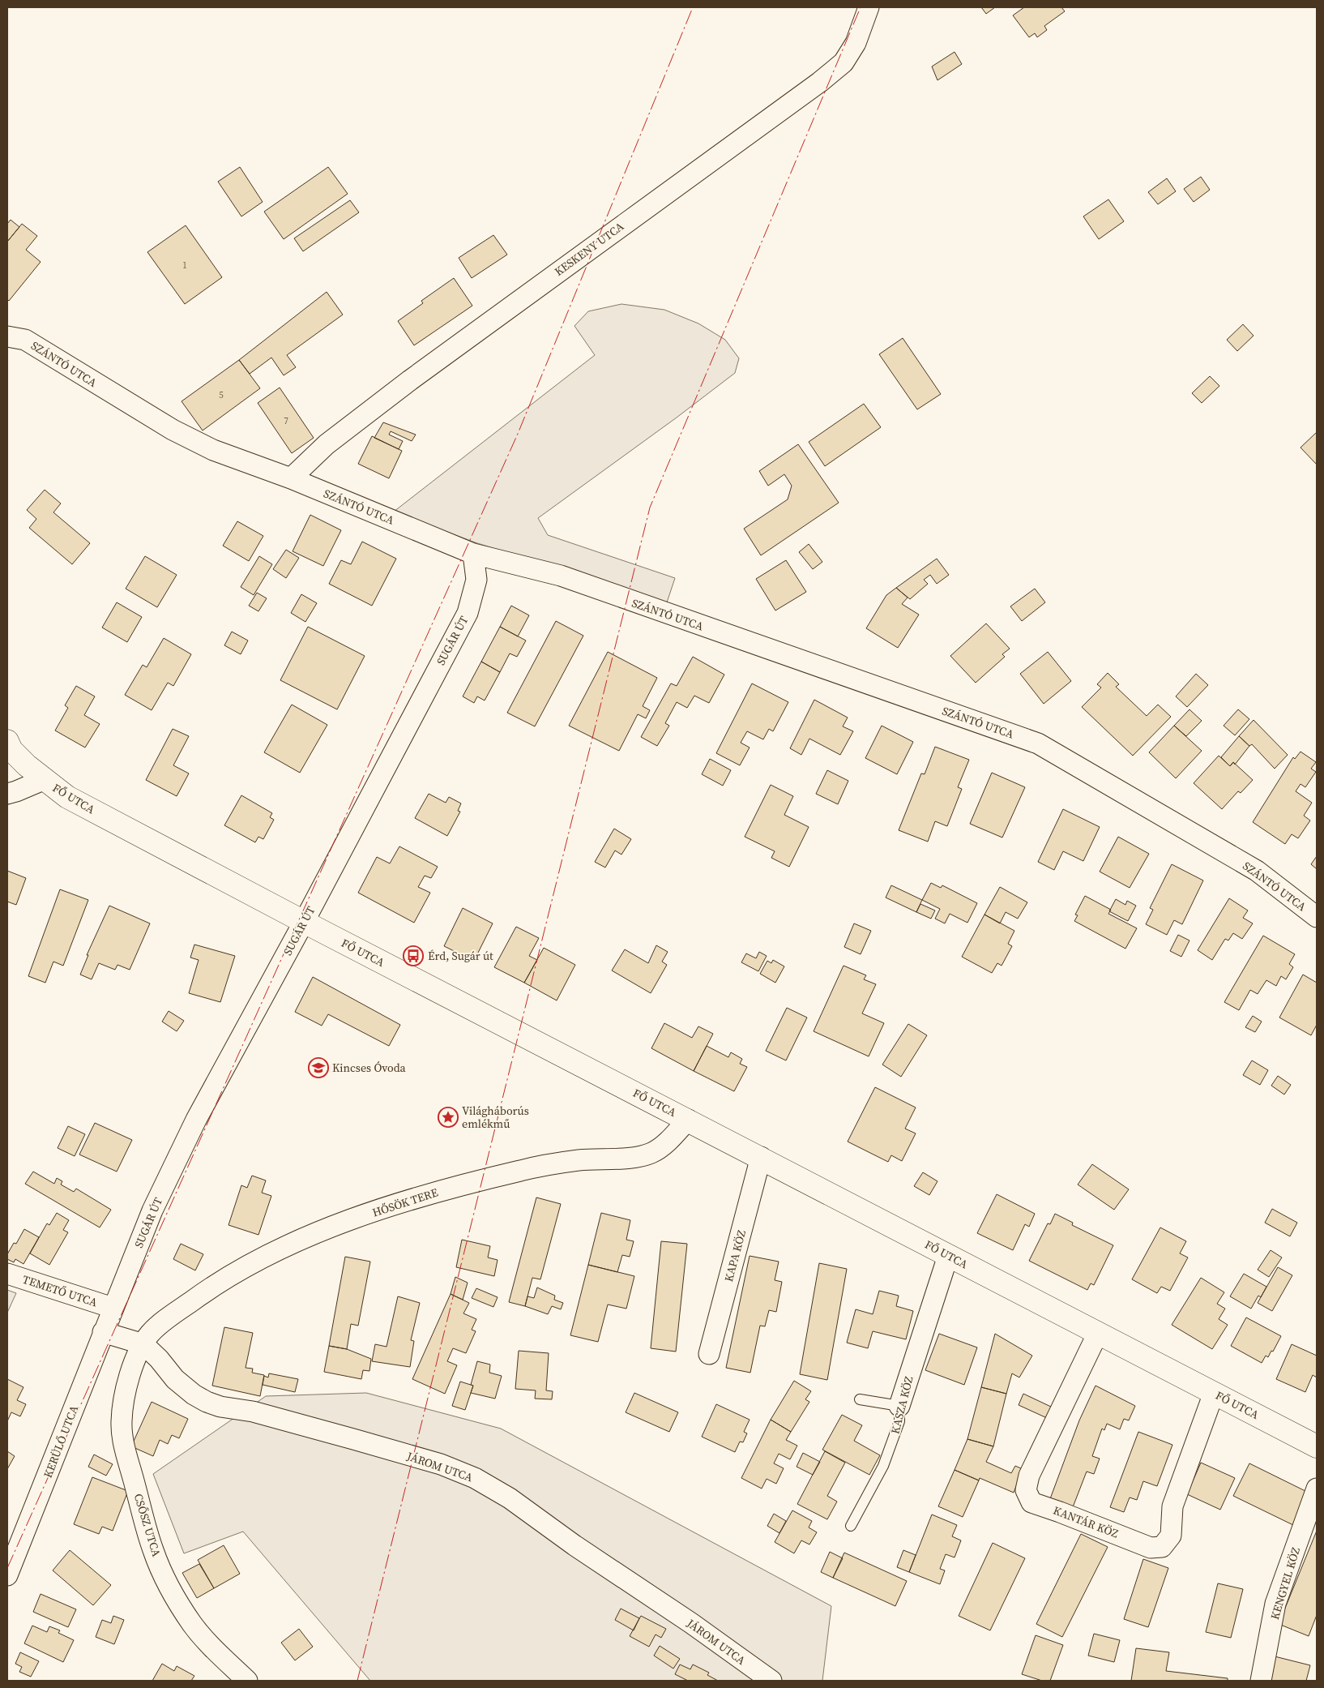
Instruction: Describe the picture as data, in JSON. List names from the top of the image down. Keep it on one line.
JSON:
{"streets":{"street":["KESKENY UTCA","SZÁNTÓ UTCA","SUGÁR ÚT","FŐ UTCA","HŐSÖK TERE","KAPA KÖZ","TEMETŐ UTCA","KASZA KÖZ","KERÜLŐ UTCA","JÁROM UTCA","KANTÁR KÖZ","CSŐSZ UTCA","KENGYEL KÖZ"]},"crossings":[["KESKENY UTCA","SZÁNTÓ UTCA"],["SZÁNTÓ UTCA","SUGÁR ÚT"],["SUGÁR ÚT","FŐ UTCA"],["SUGÁR ÚT","TEMETŐ UTCA"],["SUGÁR ÚT","KERÜLŐ UTCA"],["FŐ UTCA","HŐSÖK TERE"],["FŐ UTCA","KAPA KÖZ"],["FŐ UTCA","KASZA KÖZ"],["FŐ UTCA","KANTÁR KÖZ"],["HŐSÖK TERE","JÁROM UTCA"],["HŐSÖK TERE","CSŐSZ UTCA"],["TEMETŐ UTCA","KERÜLŐ UTCA"],["KERÜLŐ UTCA","JÁROM UTCA"],["JÁROM UTCA","CSŐSZ UTCA"]],"places":{"bus stop":["Érd, Sugár út"],"school or university":["Kincses Óvoda"],"place":["Világháborús emlékmű"]},"house_numbers":["1","5","7"]}
